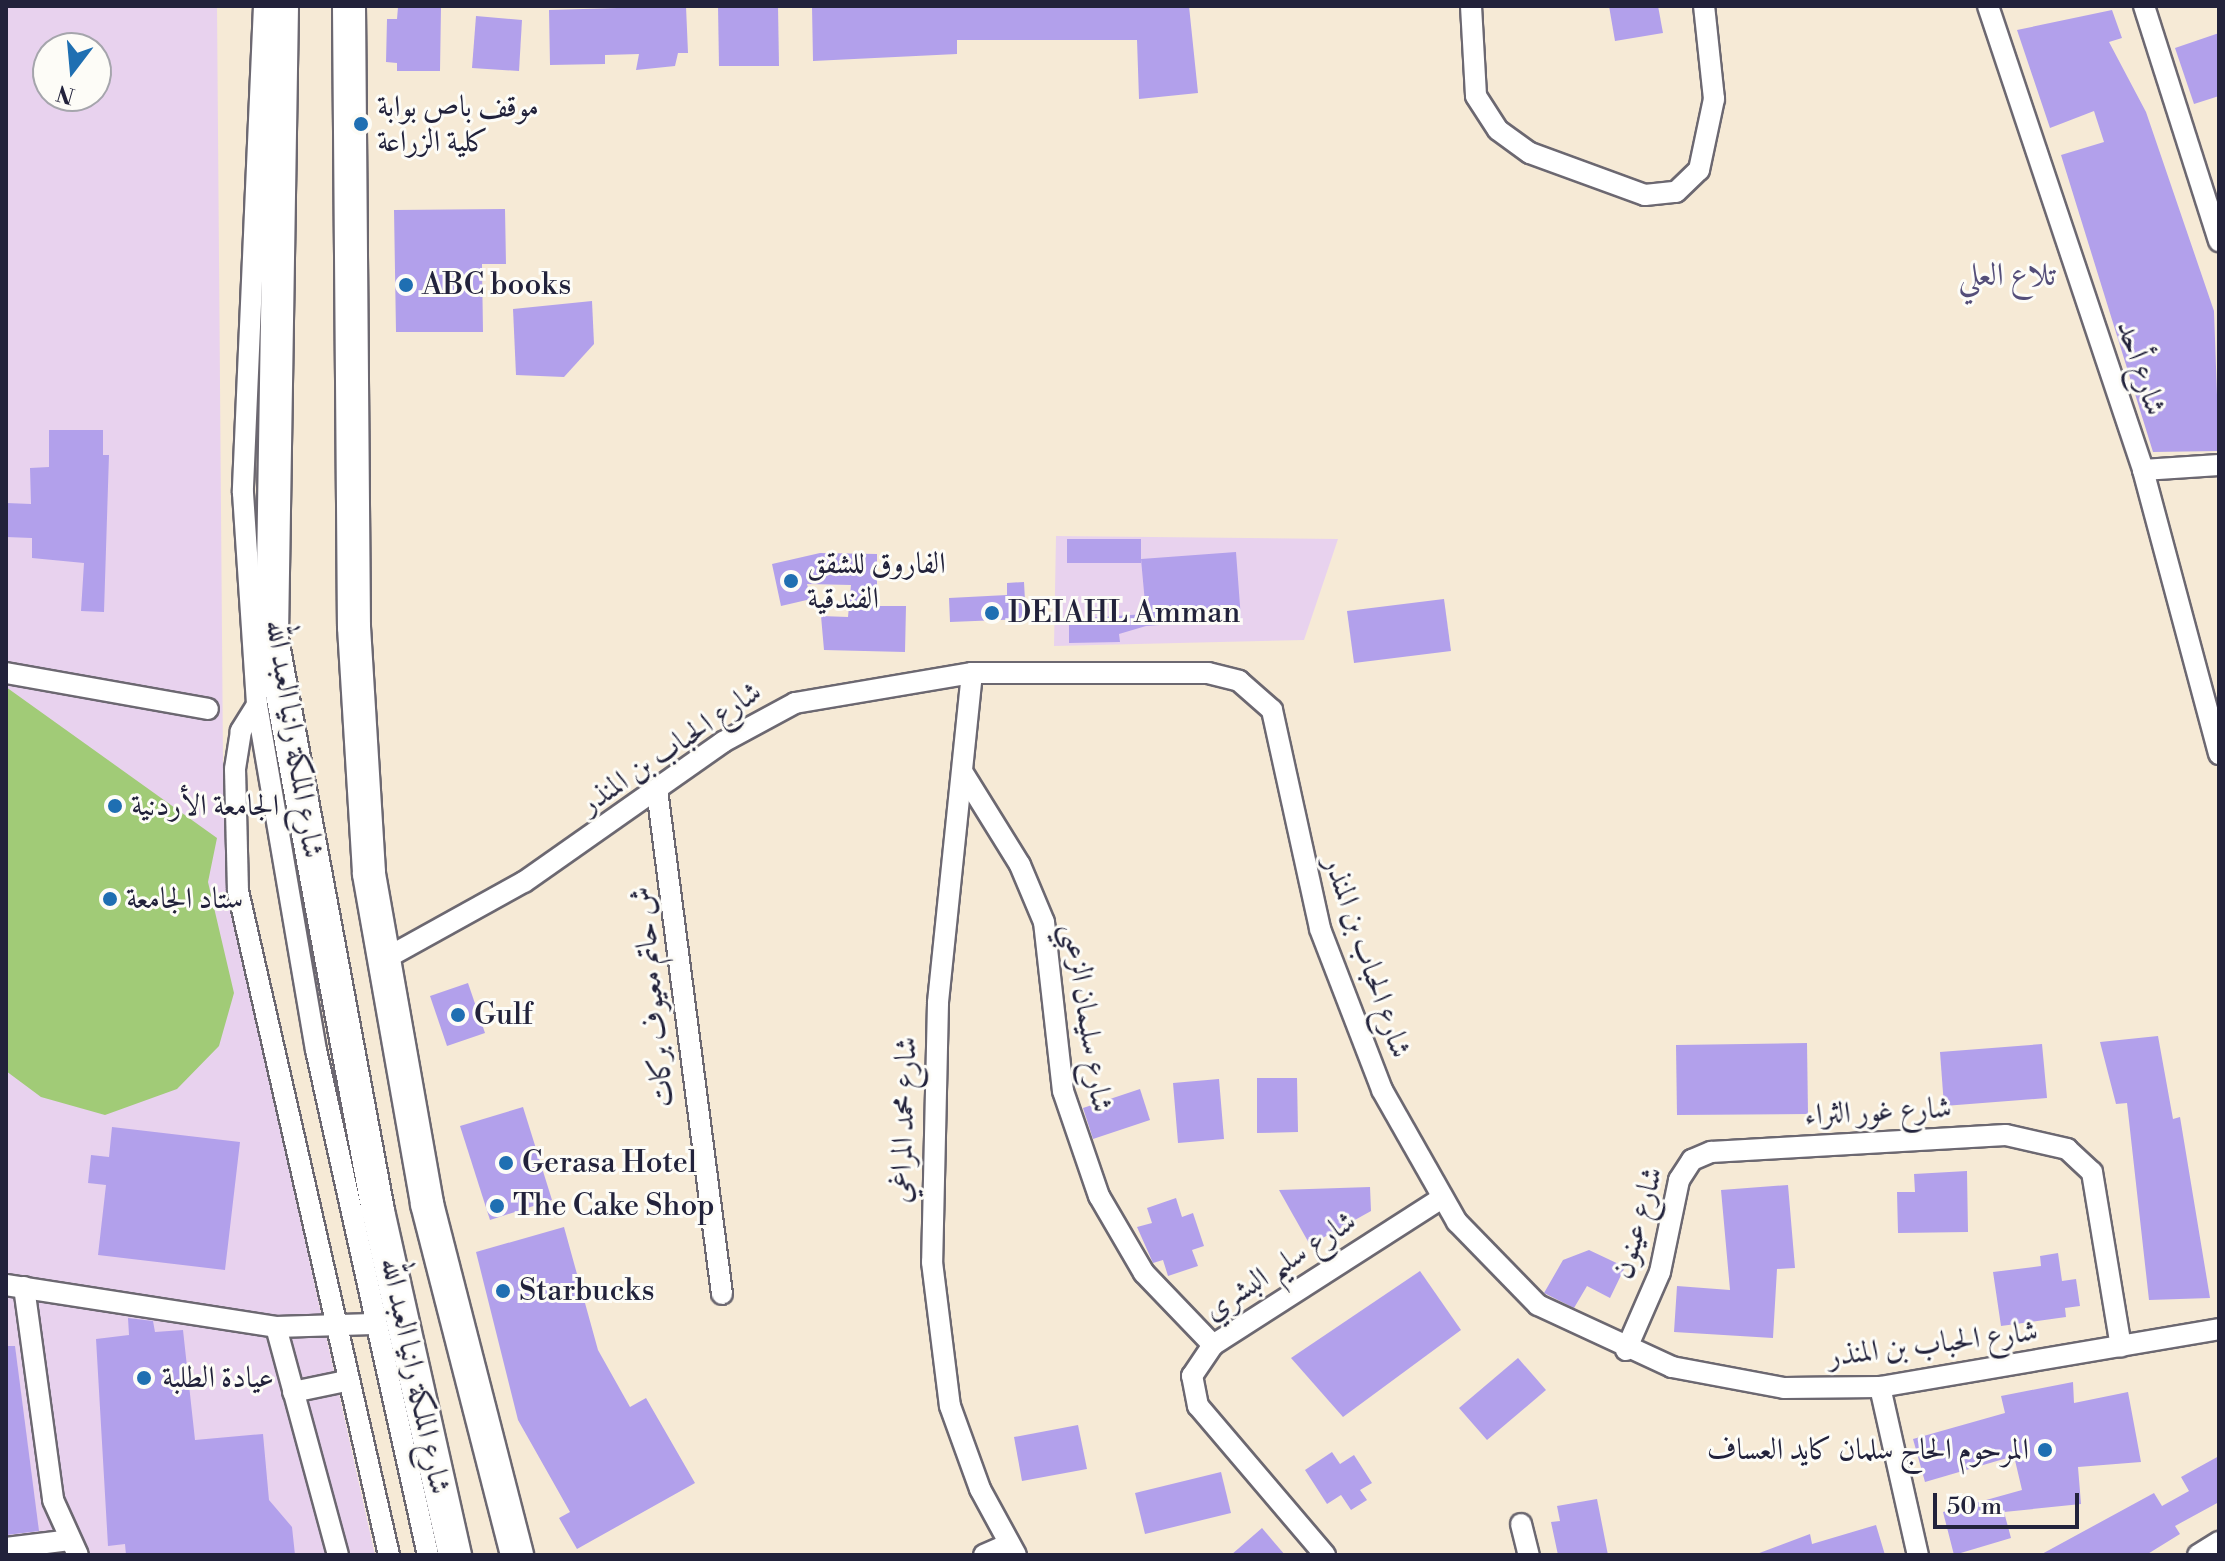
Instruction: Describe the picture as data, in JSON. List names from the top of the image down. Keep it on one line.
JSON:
{"streets":{"main road":["شارع الملكة رانيا العبد الله"],"street":["شارع أحد","شارع الحباب بن المنذر","ش حاتم معيوف بركات","شارع سليمان الزعبي","شارع غور الثراء","شارع محمد المراغي","شارع عينون","شارع سليم البشري"]},"crossings":[["شارع الملكة رانيا العبد الله","شارع الحباب بن المنذر"],["شارع الحباب بن المنذر","ش حاتم معيوف بركات"],["شارع الحباب بن المنذر","شارع غور الثراء"],["شارع الحباب بن المنذر","شارع محمد المراغي"],["شارع الحباب بن المنذر","شارع عينون"],["شارع الحباب بن المنذر","شارع سليم البشري"],["شارع سليمان الزعبي","شارع محمد المراغي"],["شارع سليمان الزعبي","شارع سليم البشري"],["شارع غور الثراء","شارع عينون"]],"districts":["تلاع العلي"],"places":["موقف باص بوابة كلية الزراعة","ABC books","الفاروق للشقق الفندقية","DEIAHL Amman","الجامعة الأردنية","ستاد الجامعة","Gulf","Gerasa Hotel","The Cake Shop","Starbucks","عيادة الطلبة","المرحوم الحاج سلمان كايد العساف"],"scale_bar":"50 m","north":"bottom"}
